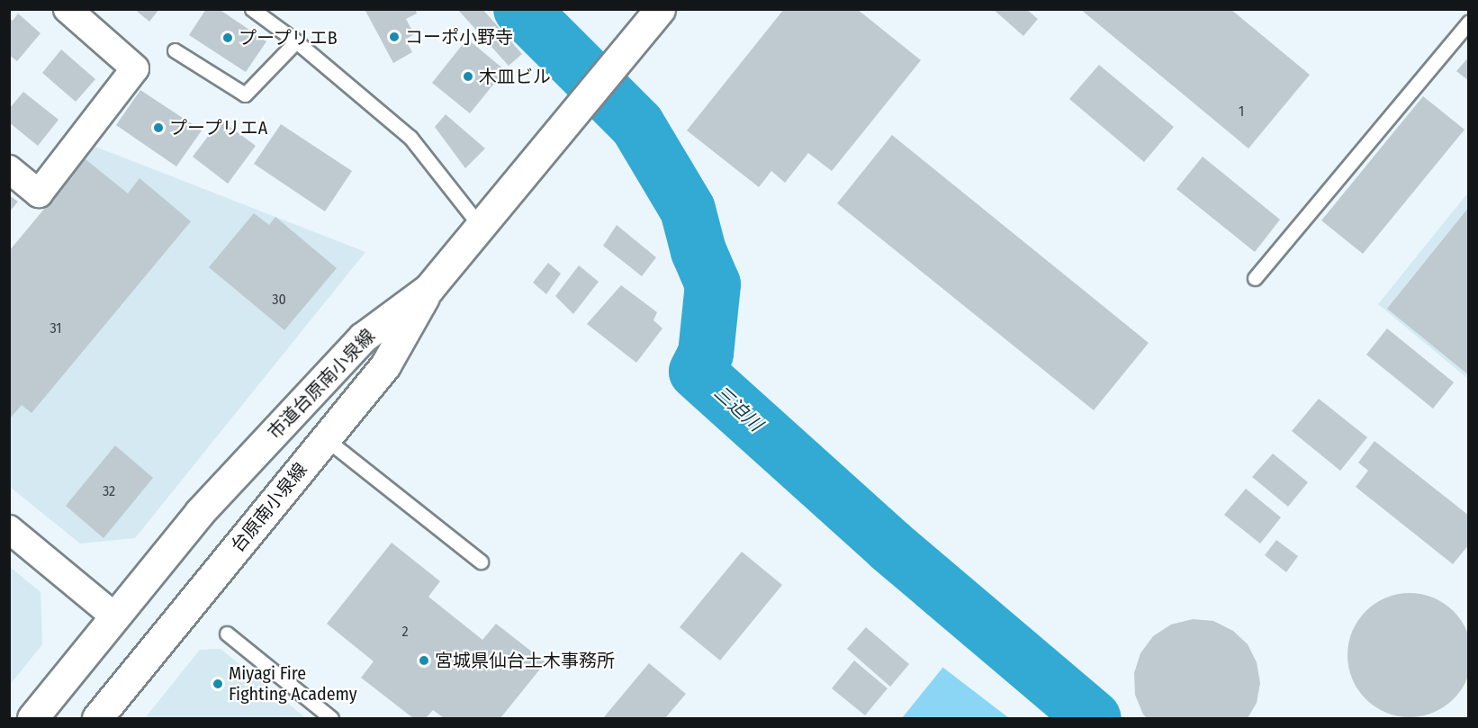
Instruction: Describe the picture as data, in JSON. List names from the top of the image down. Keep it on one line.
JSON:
{"streets":{"street":["市道台原南小泉線","台原南小泉線"]},"crossings":[["市道台原南小泉線","台原南小泉線"]],"water":["三迫川"],"places":["コーポ小野寺","プープリエB","木皿ビル","プープリエA","宮城県仙台土木事務所","Miyagi Fire Fighting Academy"],"house_numbers":["1","30","31","32","2"]}
